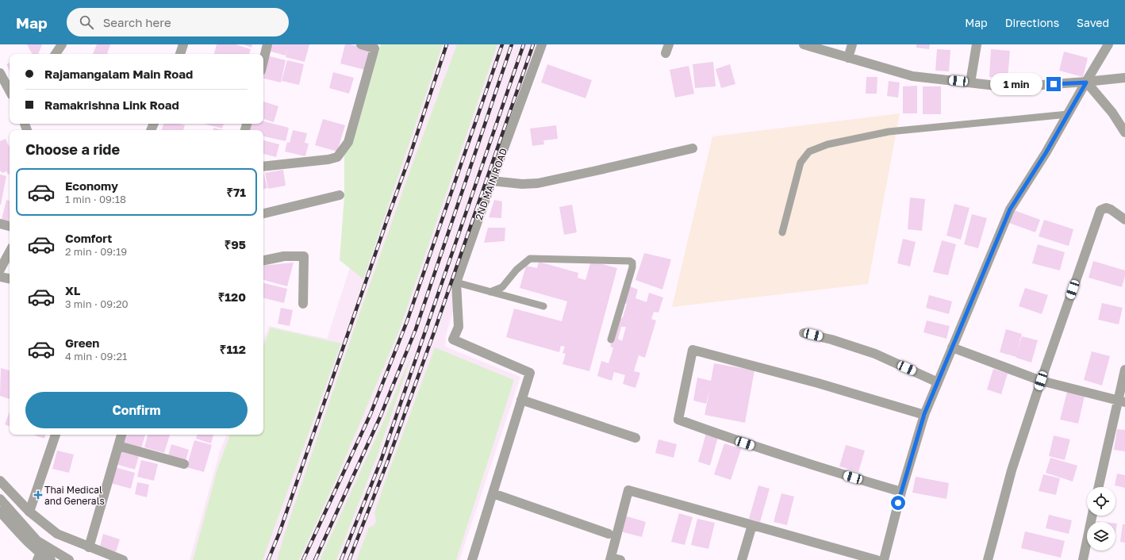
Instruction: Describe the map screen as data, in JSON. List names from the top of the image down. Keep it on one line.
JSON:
{"streets":{"street":["2ND MAIN ROAD"]},"places":{"health":["Thai Medical and Generals"]},"page":{"header":"Map","search":"Search here","nav":["Map","Directions","Saved"],"banner":["Rajamangalam Main Road","Ramakrishna Link Road"],"bubble":"1 min","heading":"Choose a ride","list":[{"name":"Economy","note":"1 min · 09:18","value":"₹71"},{"name":"Comfort","note":"2 min · 09:19","value":"₹95"},{"name":"XL","note":"3 min · 09:20","value":"₹120"},{"name":"Green","note":"4 min · 09:21","value":"₹112"}],"buttons":"Confirm"}}
